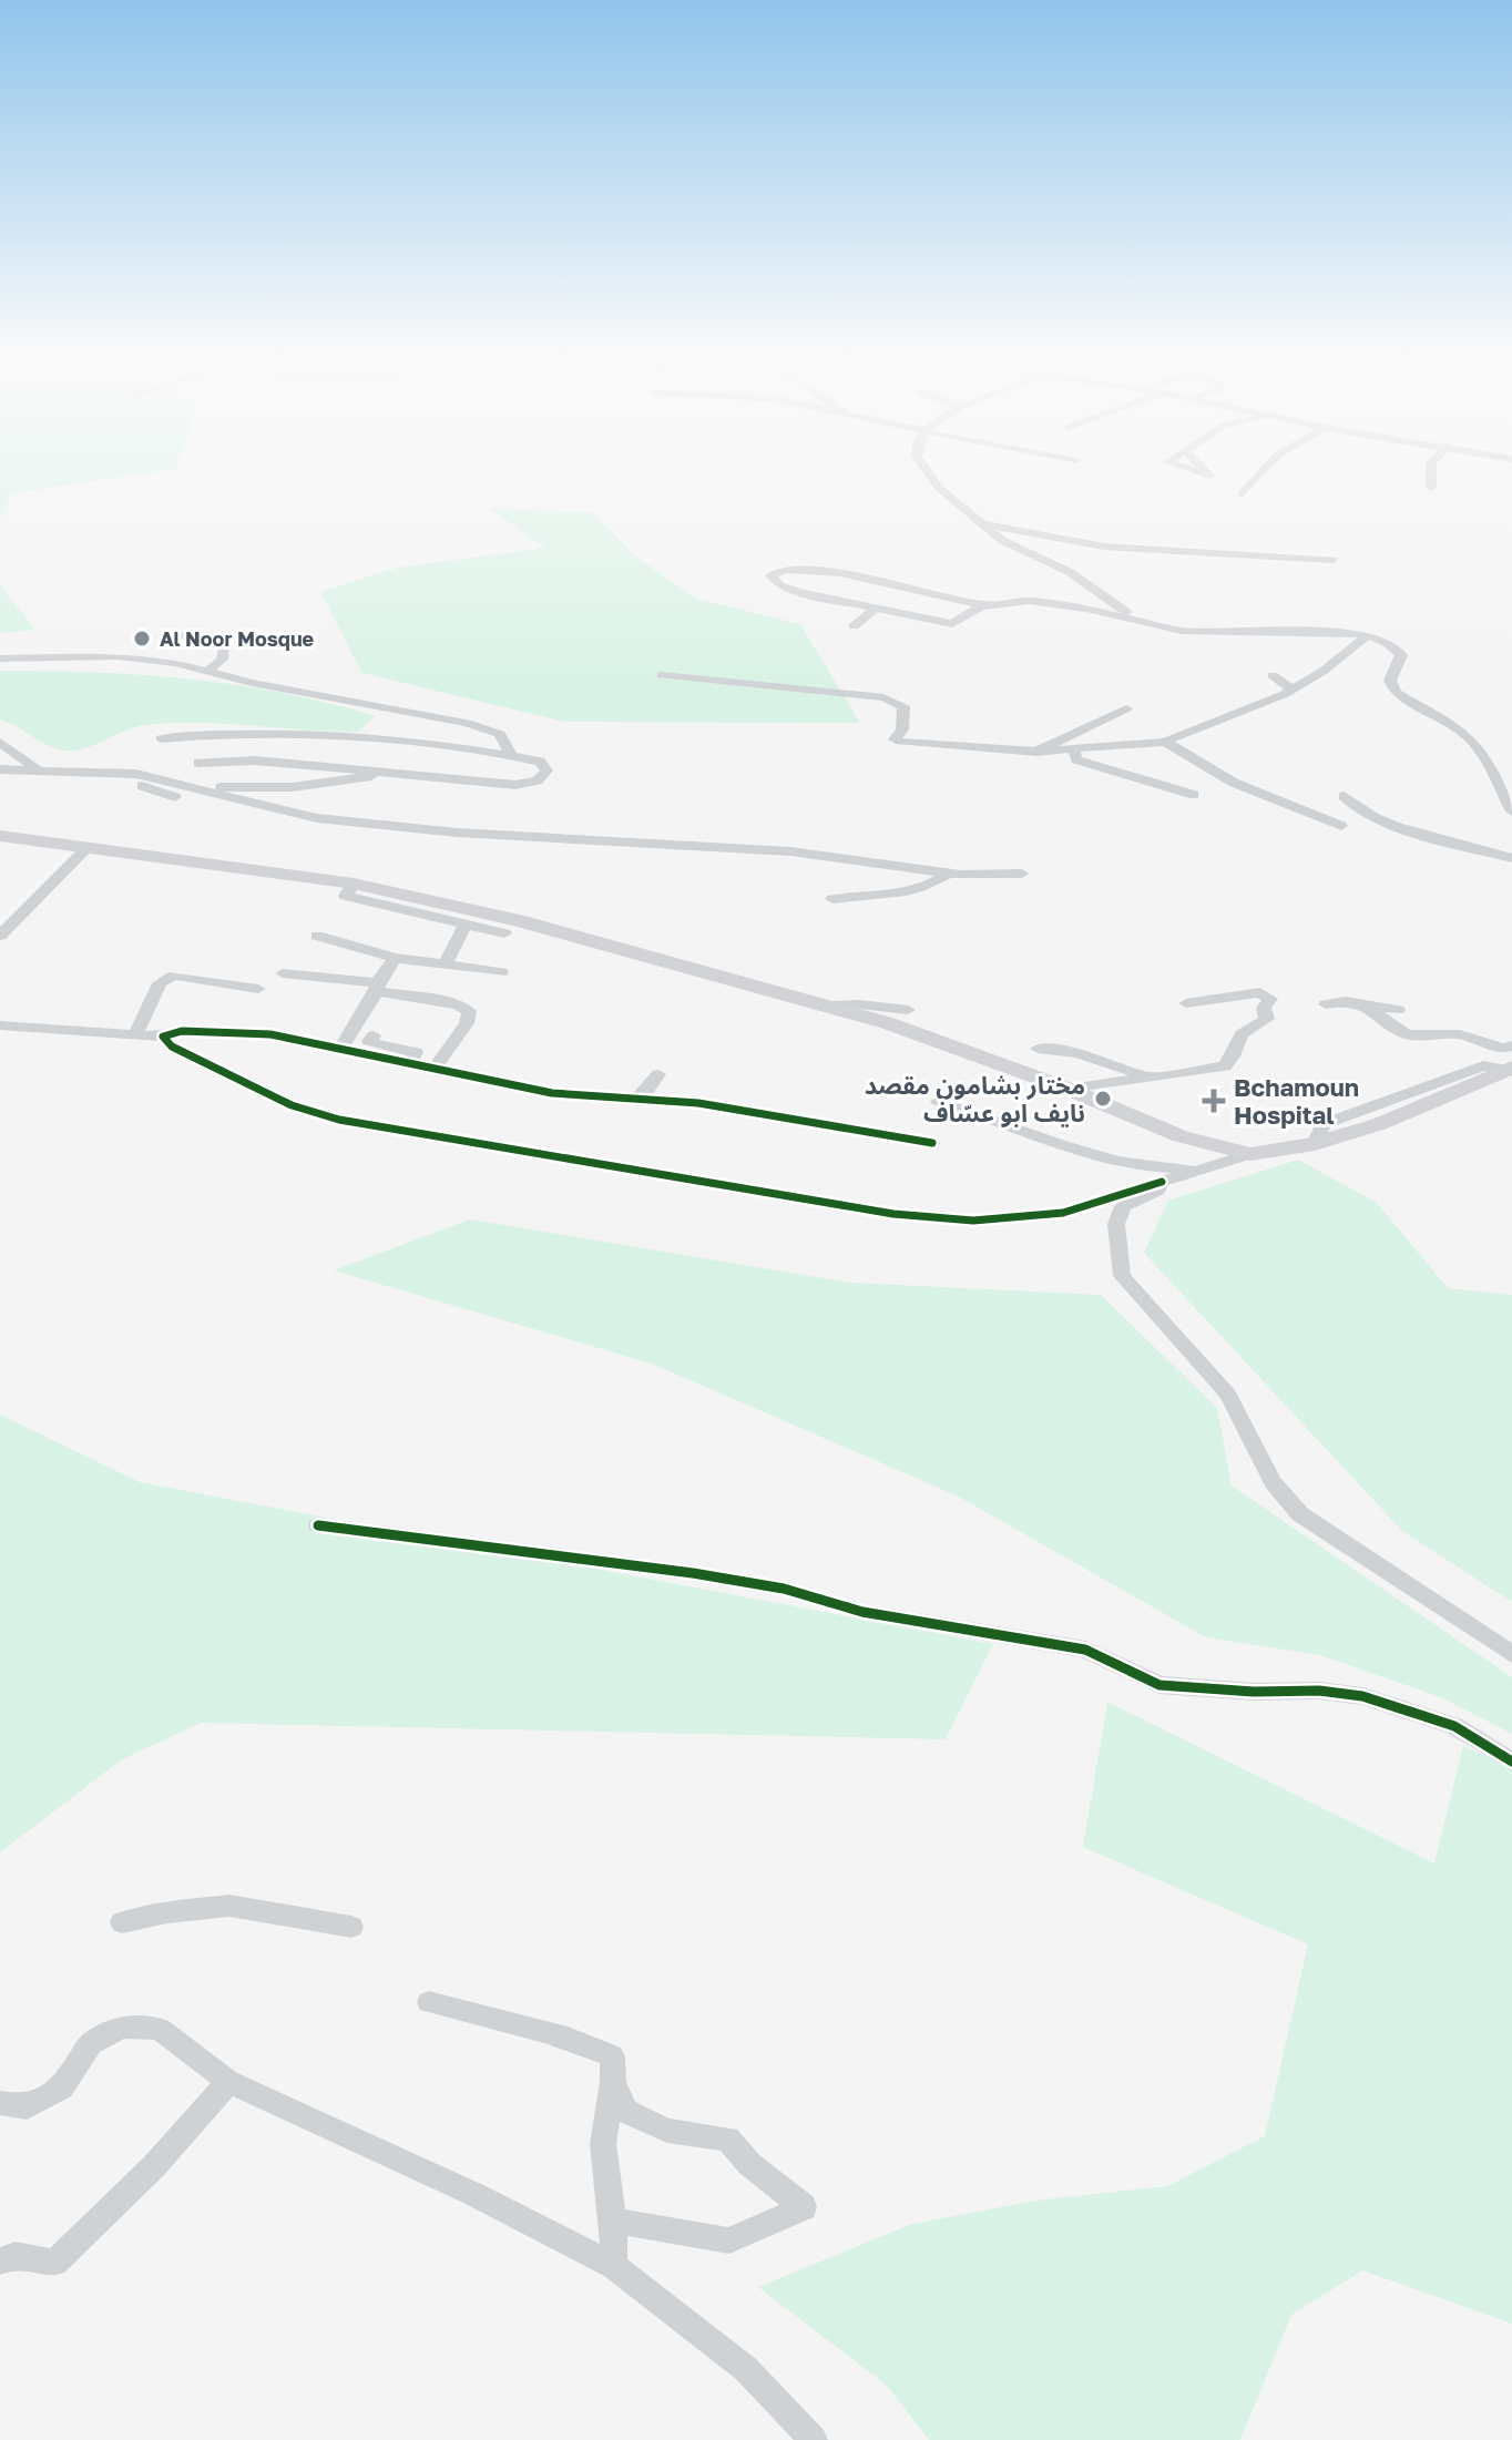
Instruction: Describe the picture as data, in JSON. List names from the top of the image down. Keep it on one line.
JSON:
{"places":{"other":["Al Noor Mosque","مختار بشامون مقصد نايف ابو عسّاف"],"health":["Bchamoun Hospital"]}}
